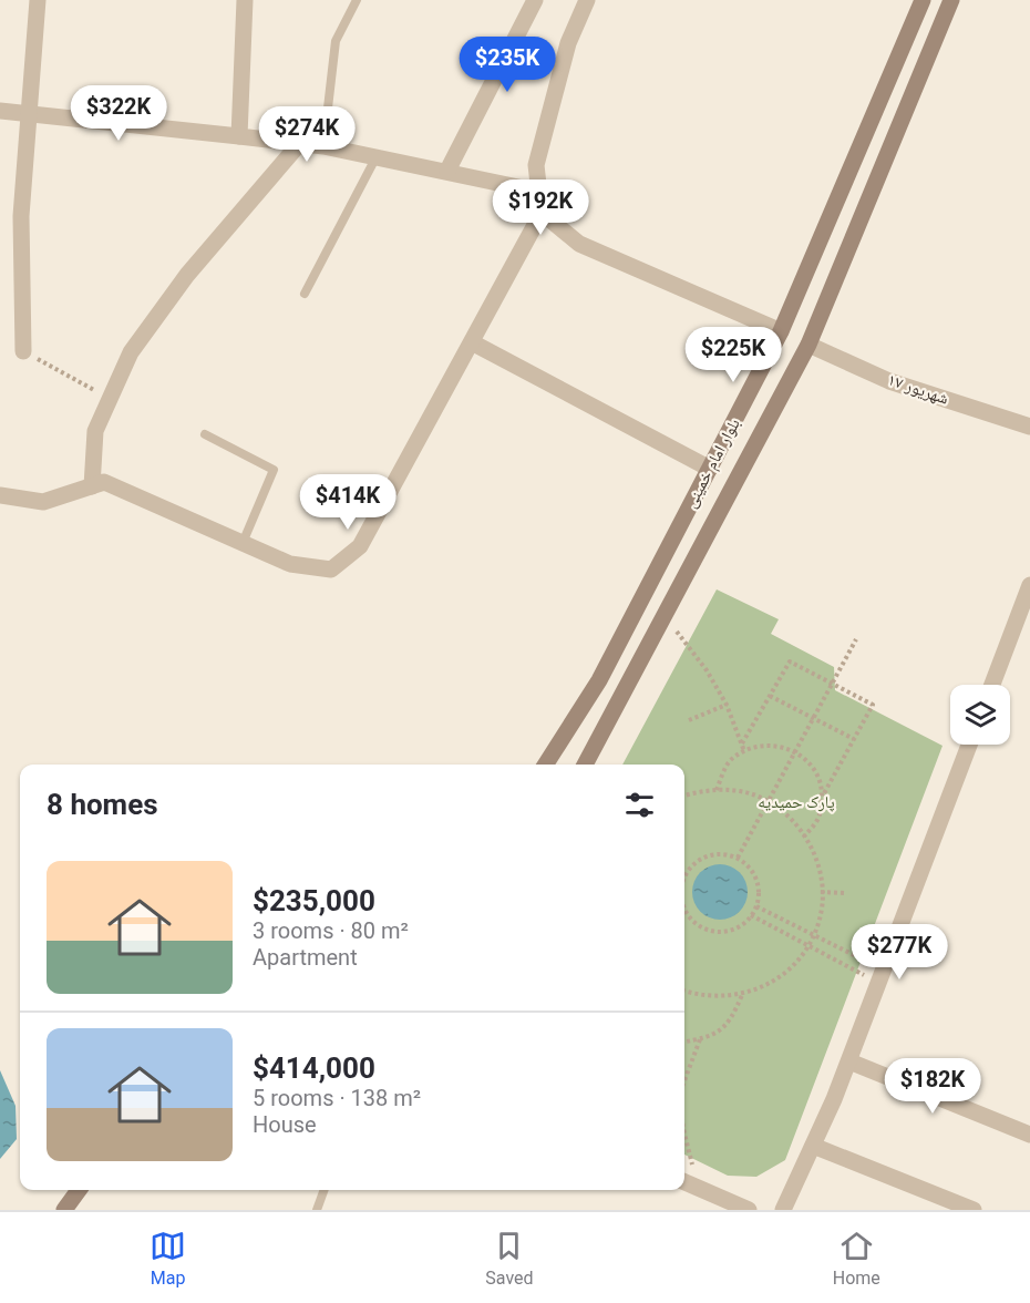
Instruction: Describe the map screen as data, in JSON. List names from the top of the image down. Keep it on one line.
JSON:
{"streets":{"main road":["بلوار امام خمینی"],"street":["۱۷ شهریور"]},"crossings":[["۱۷ شهریور","بلوار امام خمینی"]],"parks":["پارک حمیدیه"],"page":{"price":["$235K","$322K","$274K","$192K","$225K","$414K","$277K","$182K"],"heading":"8 homes","list":[{"name":"$235,000","note":"3 rooms · 80 m² · Apartment"},{"name":"$414,000","note":"5 rooms · 138 m² · House"}],"tabs":["Map","Saved","Home"]}}
